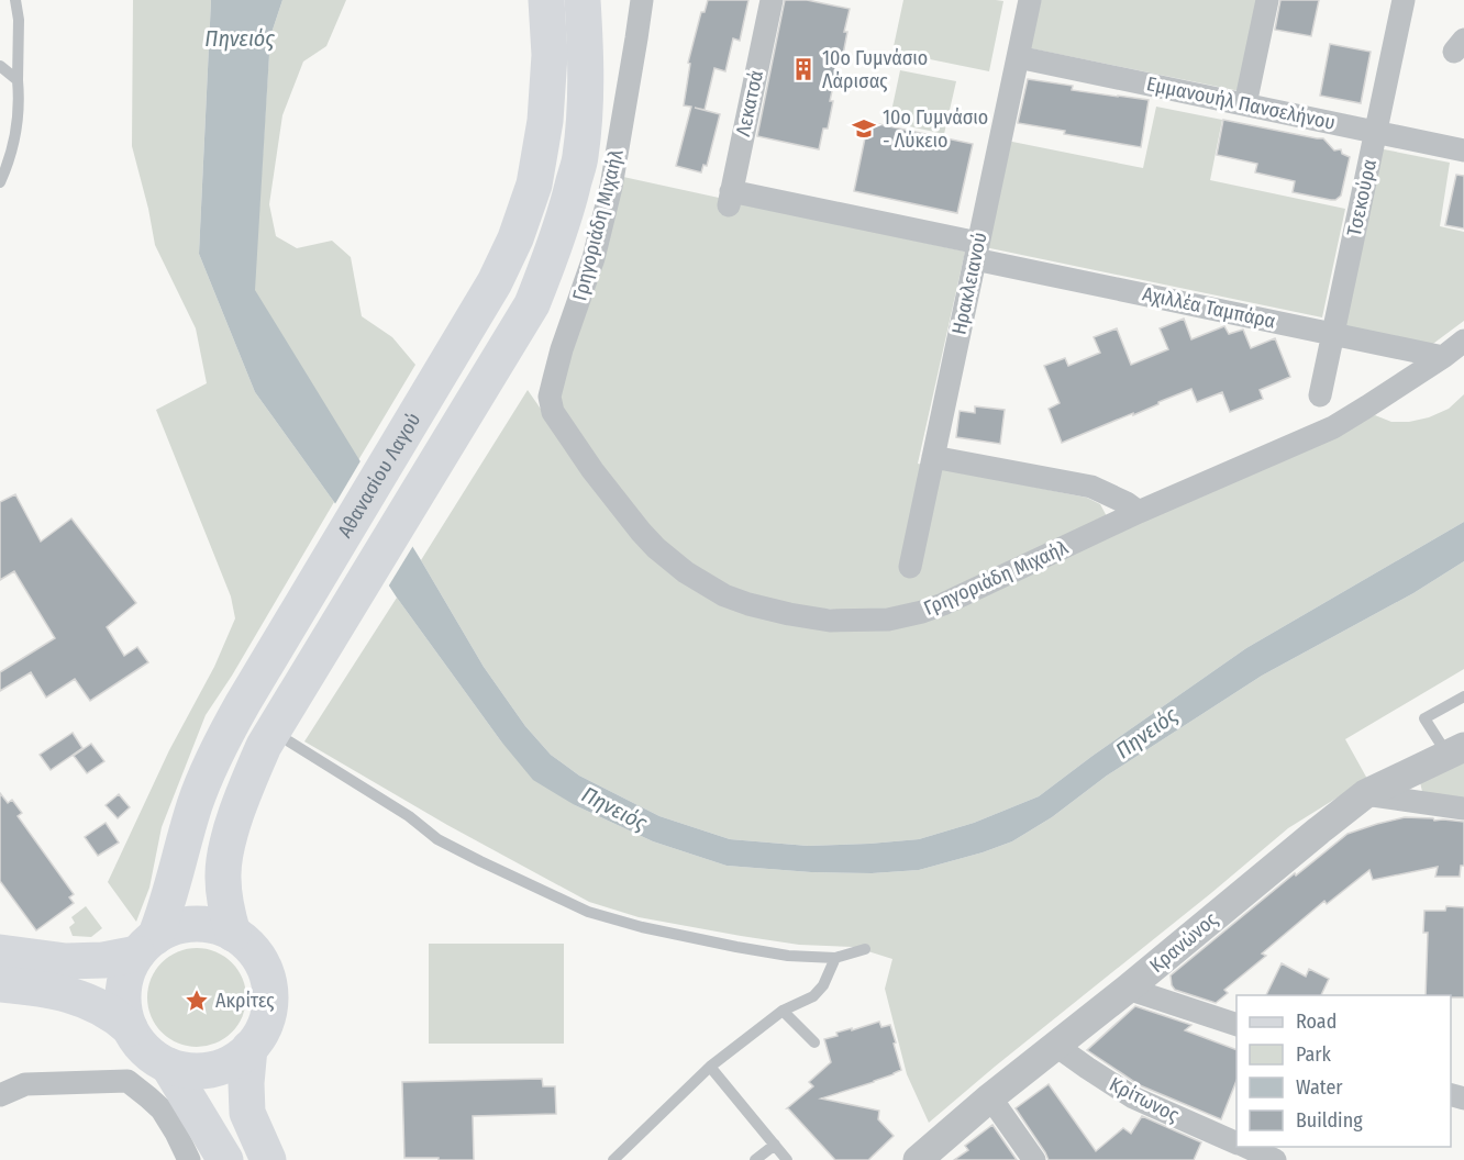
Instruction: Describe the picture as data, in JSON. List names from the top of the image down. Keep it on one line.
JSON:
{"streets":{"main road":["Αθανασίου Λαγού"],"street":["Λεκατσά","Εμμανουήλ Πανσελήνου","Τσεκούρα","Γρηγοριάδη Μιχαήλ","Ηρακλειανού","Αχιλλέα Ταμπάρα","Κρανώνος","Κρίτωνος"]},"crossings":[["Λεκατσά","Αχιλλέα Ταμπάρα"],["Εμμανουήλ Πανσελήνου","Τσεκούρα"],["Εμμανουήλ Πανσελήνου","Ηρακλειανού"],["Τσεκούρα","Αχιλλέα Ταμπάρα"],["Γρηγοριάδη Μιχαήλ","Αχιλλέα Ταμπάρα"],["Ηρακλειανού","Αχιλλέα Ταμπάρα"],["Κρανώνος","Κρίτωνος"]],"water":["Πηνειός"],"places":{"building":["10o Γυμνάσιο Λάρισας"],"school or university":["10ο Γυμνάσιο - Λύκειο"],"place":["Ακρίτες"]},"legend":["Road","Park","Water","Building"]}
